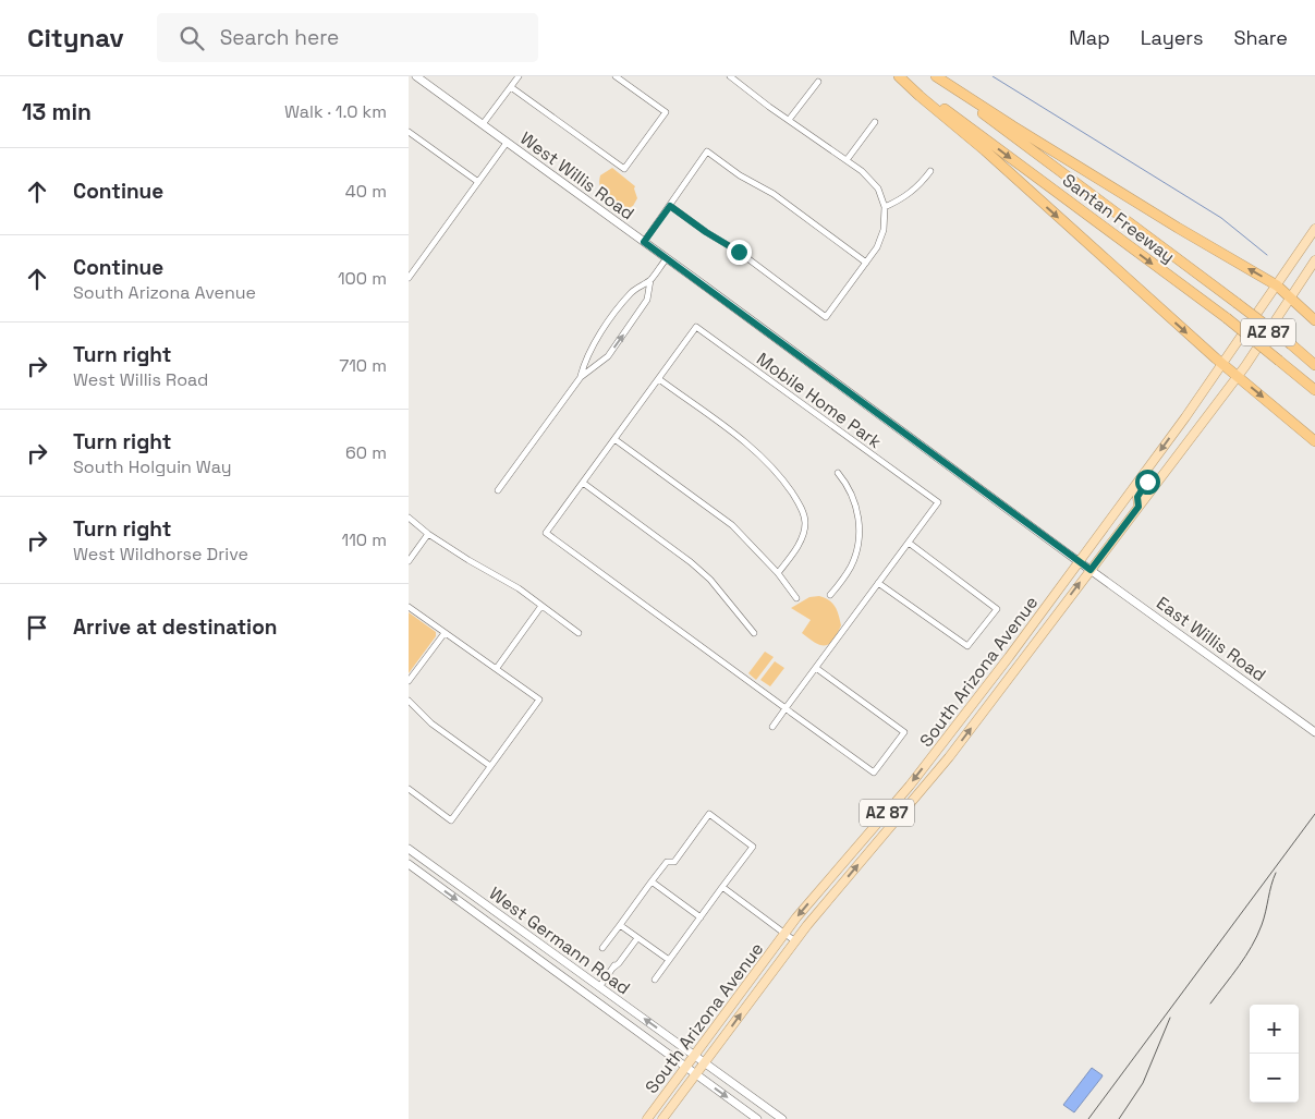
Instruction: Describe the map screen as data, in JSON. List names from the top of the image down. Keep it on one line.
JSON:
{"streets":{"highway":["Santan Freeway"],"main road":["AZ 87","South Arizona Avenue"],"street":["West Willis Road","Mobile Home Park","East Willis Road","West Germann Road"]},"crossings":[["West Willis Road","East Willis Road"],["West Willis Road","South Arizona Avenue"],["East Willis Road","South Arizona Avenue"],["South Arizona Avenue","West Germann Road"]],"page":{"header":"Citynav","search":"Search here","nav":["Map","Layers","Share"],"heading":["13 min","Walk · 1.0 km"],"list":[["Continue","40 m"],["Continue","South Arizona Avenue","100 m"],["Turn right","West Willis Road","710 m"],["Turn right","South Holguin Way","60 m"],["Turn right","West Wildhorse Drive","110 m"],"Arrive at destination"],"map_buttons":["+","−"]}}
